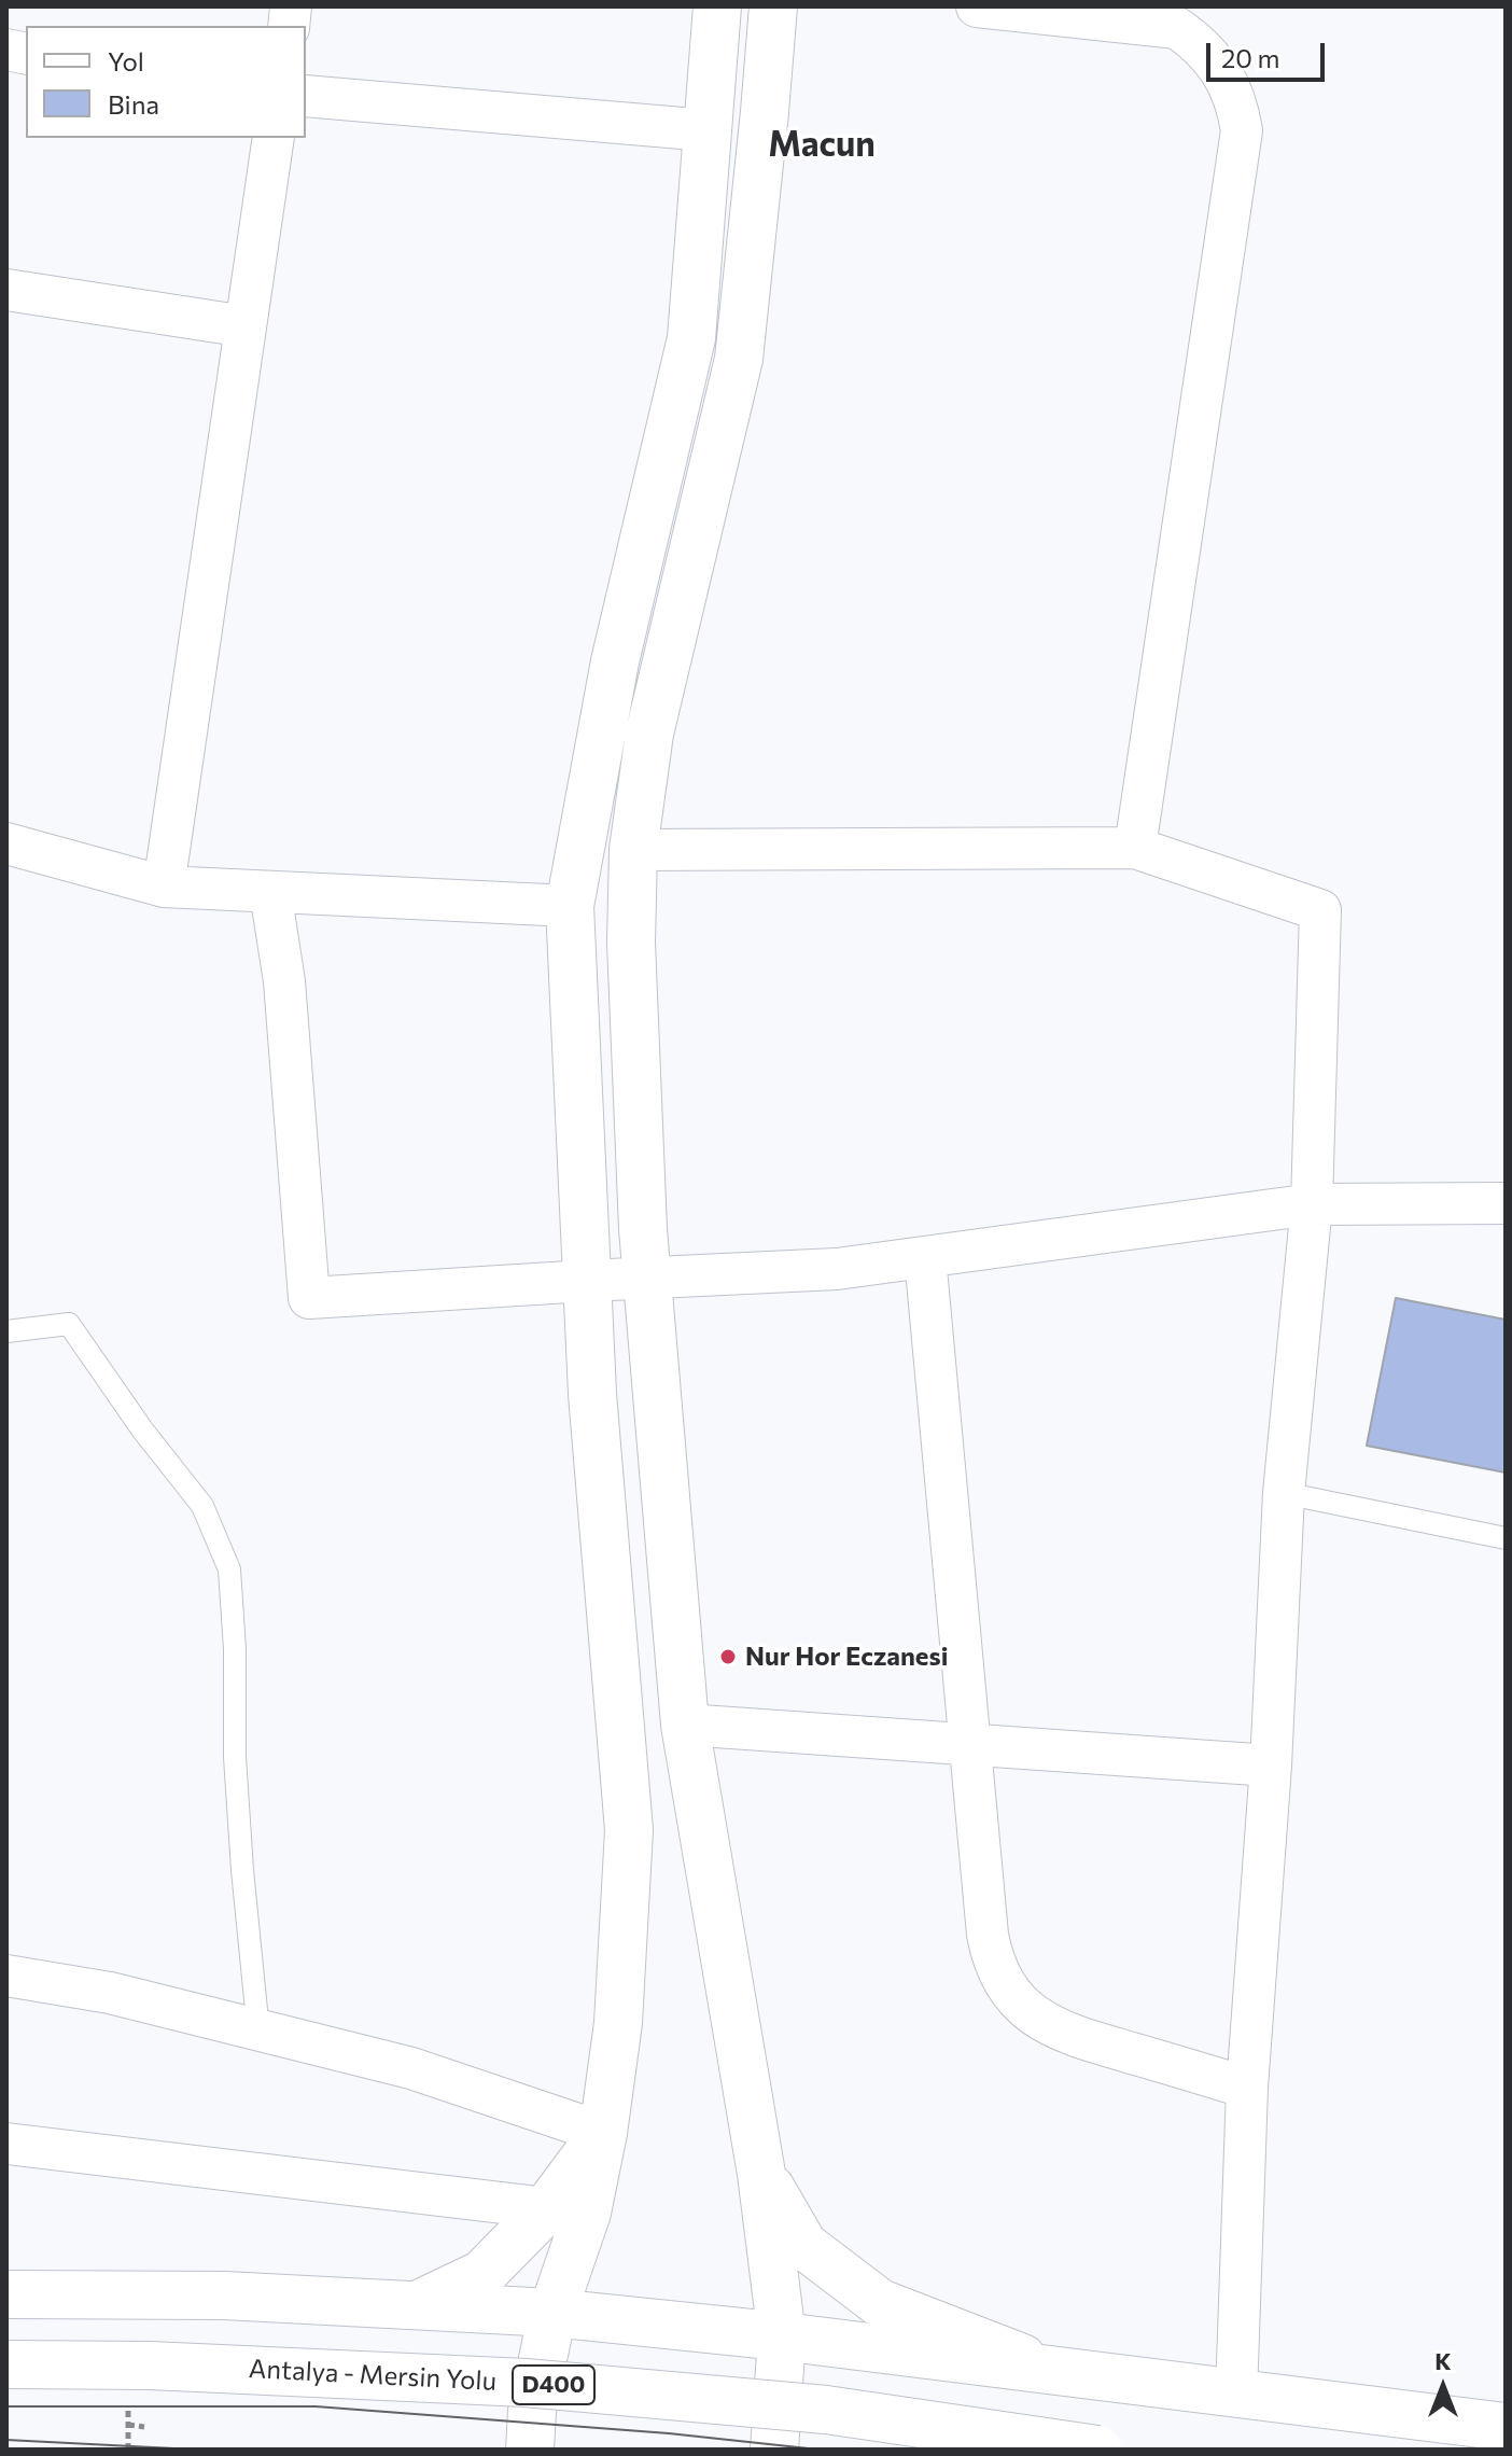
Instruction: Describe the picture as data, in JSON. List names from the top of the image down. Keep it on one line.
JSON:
{"streets":{"main road":["Antalya - Mersin Yolu","D400"]},"districts":["Macun"],"places":["Nur Hor Eczanesi"],"legend":["Yol","Bina"],"scale_bar":"20 m","north":"top"}
